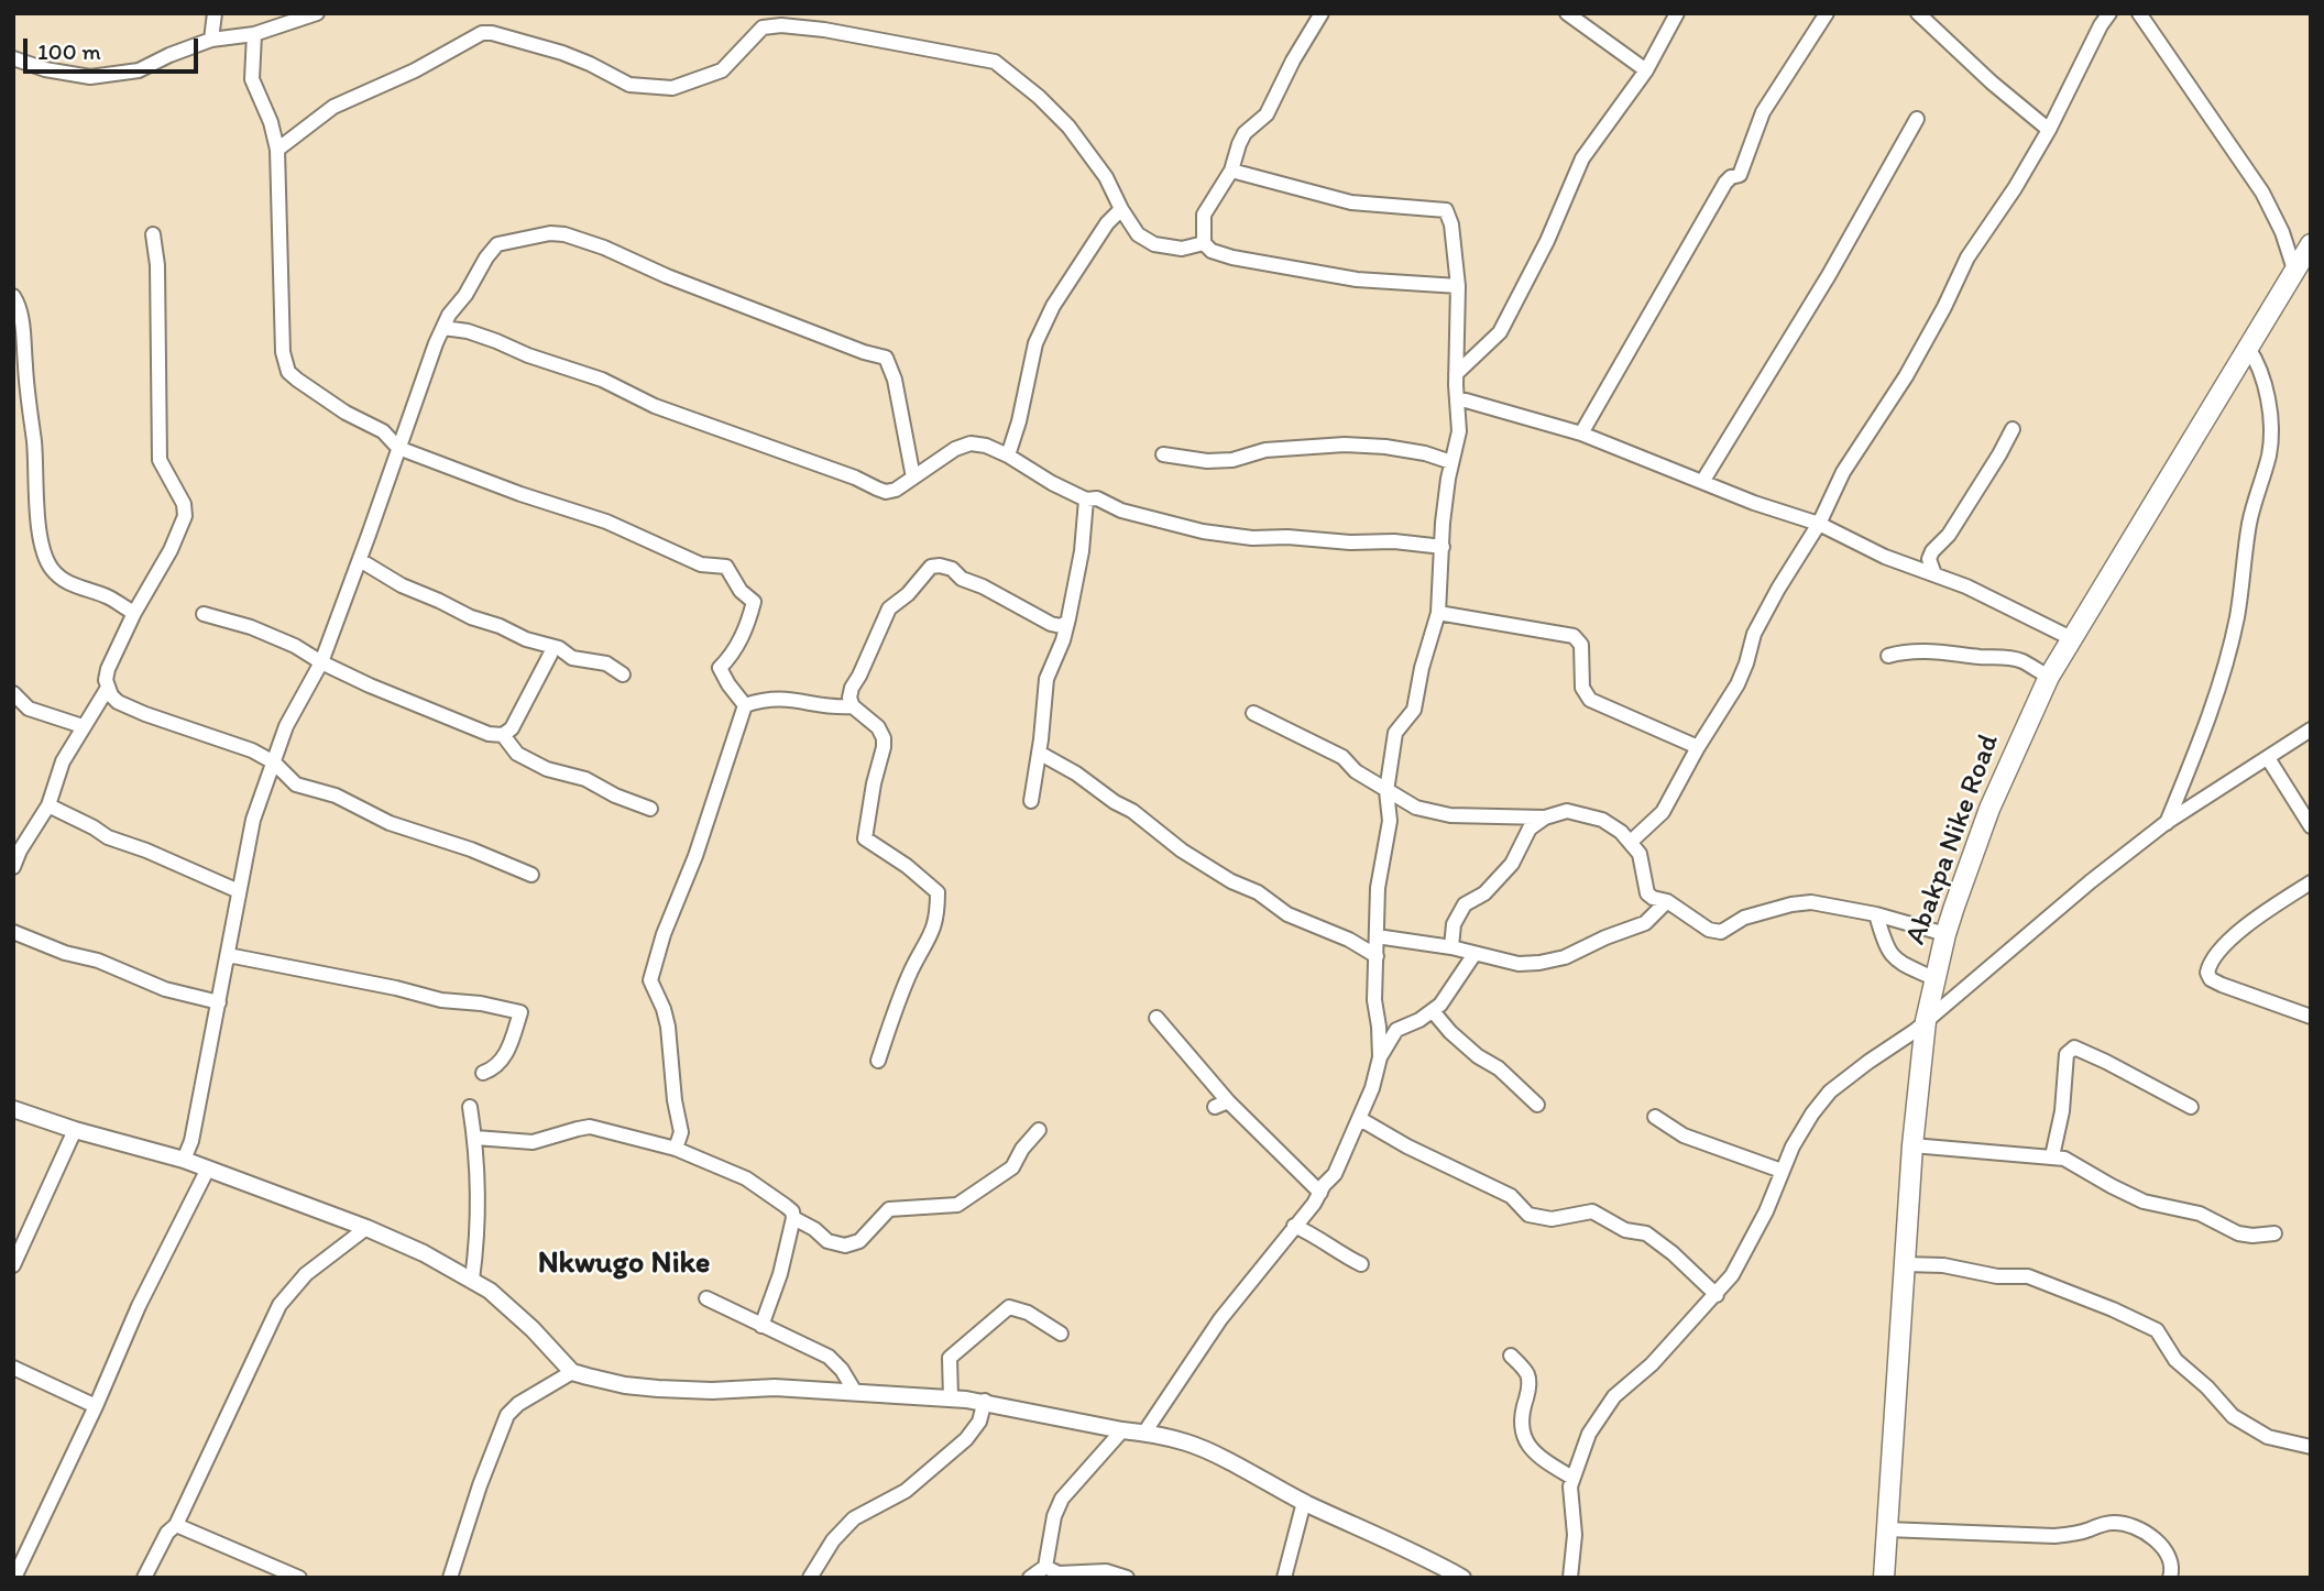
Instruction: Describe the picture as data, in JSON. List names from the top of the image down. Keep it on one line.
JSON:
{"streets":{"main road":["Abakpa Nike Road"]},"districts":["Nkwugo Nike"],"scale_bar":"100 m"}
